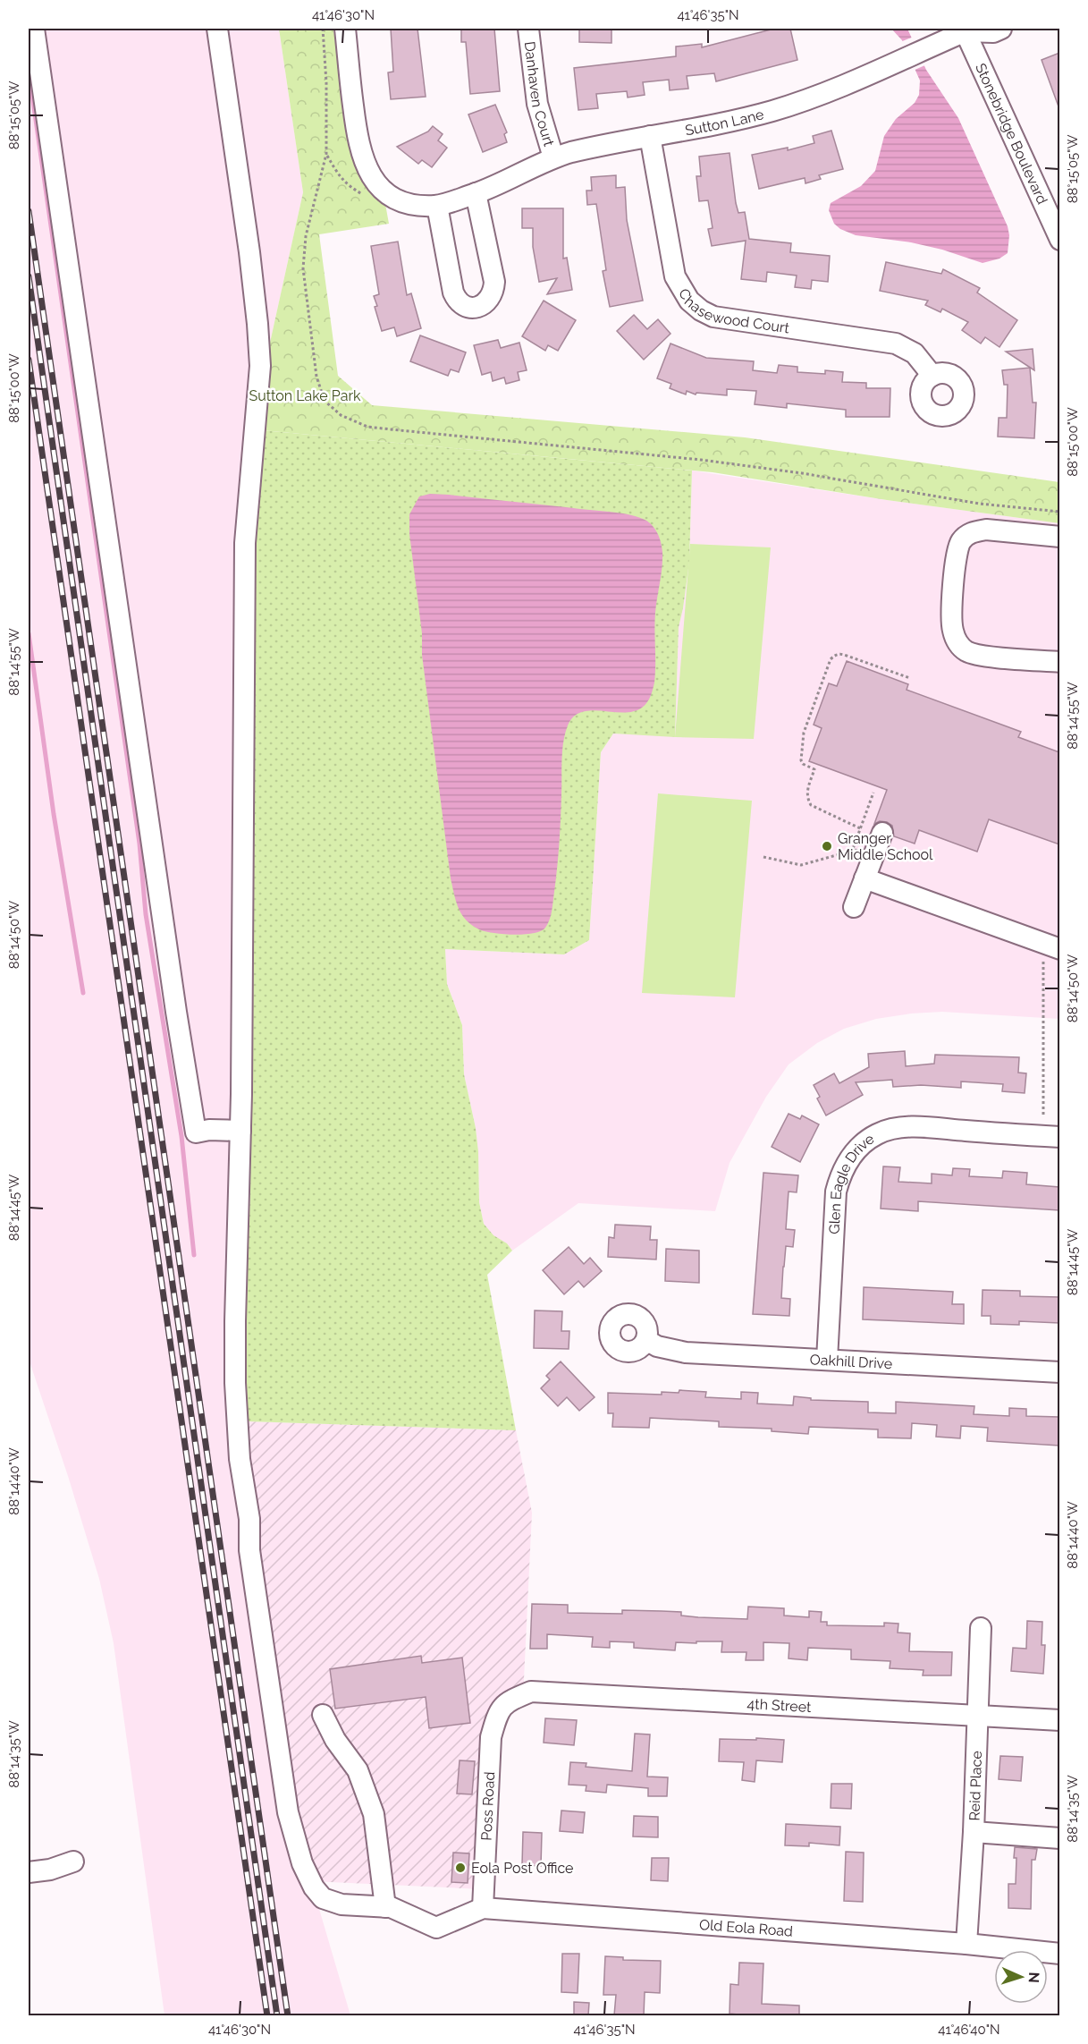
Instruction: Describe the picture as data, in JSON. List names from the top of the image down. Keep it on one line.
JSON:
{"streets":{"street":["Danhaven Court","Sutton Lane","Stonebridge Boulevard","Chasewood Court","Glen Eagle Drive","Oakhill Drive","4th Street","Reid Place","Poss Road","Old Eola Road"]},"crossings":[["Danhaven Court","Sutton Lane"],["Sutton Lane","Stonebridge Boulevard"],["Sutton Lane","Chasewood Court"],["Glen Eagle Drive","Oakhill Drive"],["4th Street","Reid Place"],["4th Street","Poss Road"],["Reid Place","Old Eola Road"],["Poss Road","Old Eola Road"]],"parks":["Sutton Lake Park"],"places":["Granger Middle School","Eola Post Office"],"north":"right","coordinates":["41°46'30\"N","41°46'35\"N","88°15'05\"W","88°15'00\"W","88°14'55\"W","88°14'50\"W","88°14'45\"W","88°14'40\"W","88°14'35\"W","41°46'40\"N"]}
